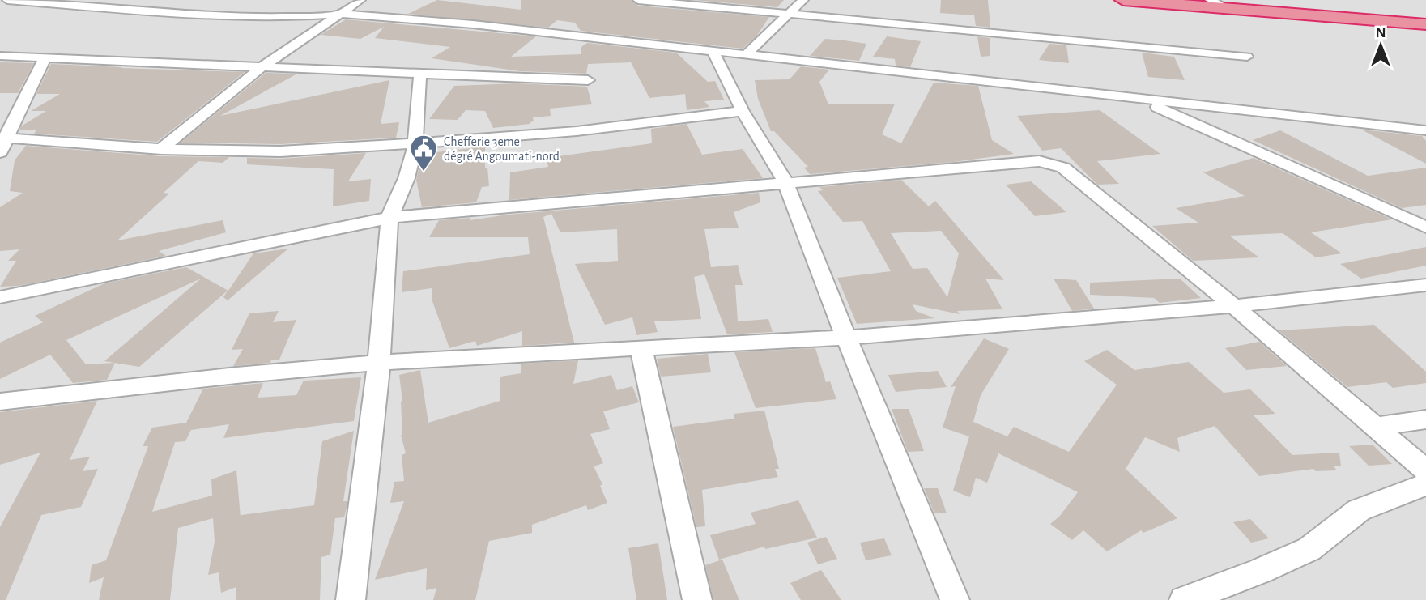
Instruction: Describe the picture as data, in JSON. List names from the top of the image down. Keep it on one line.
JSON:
{"places":{"public building":["Chefferie 3eme dégré Angoumati-nord"]},"north":"top"}
